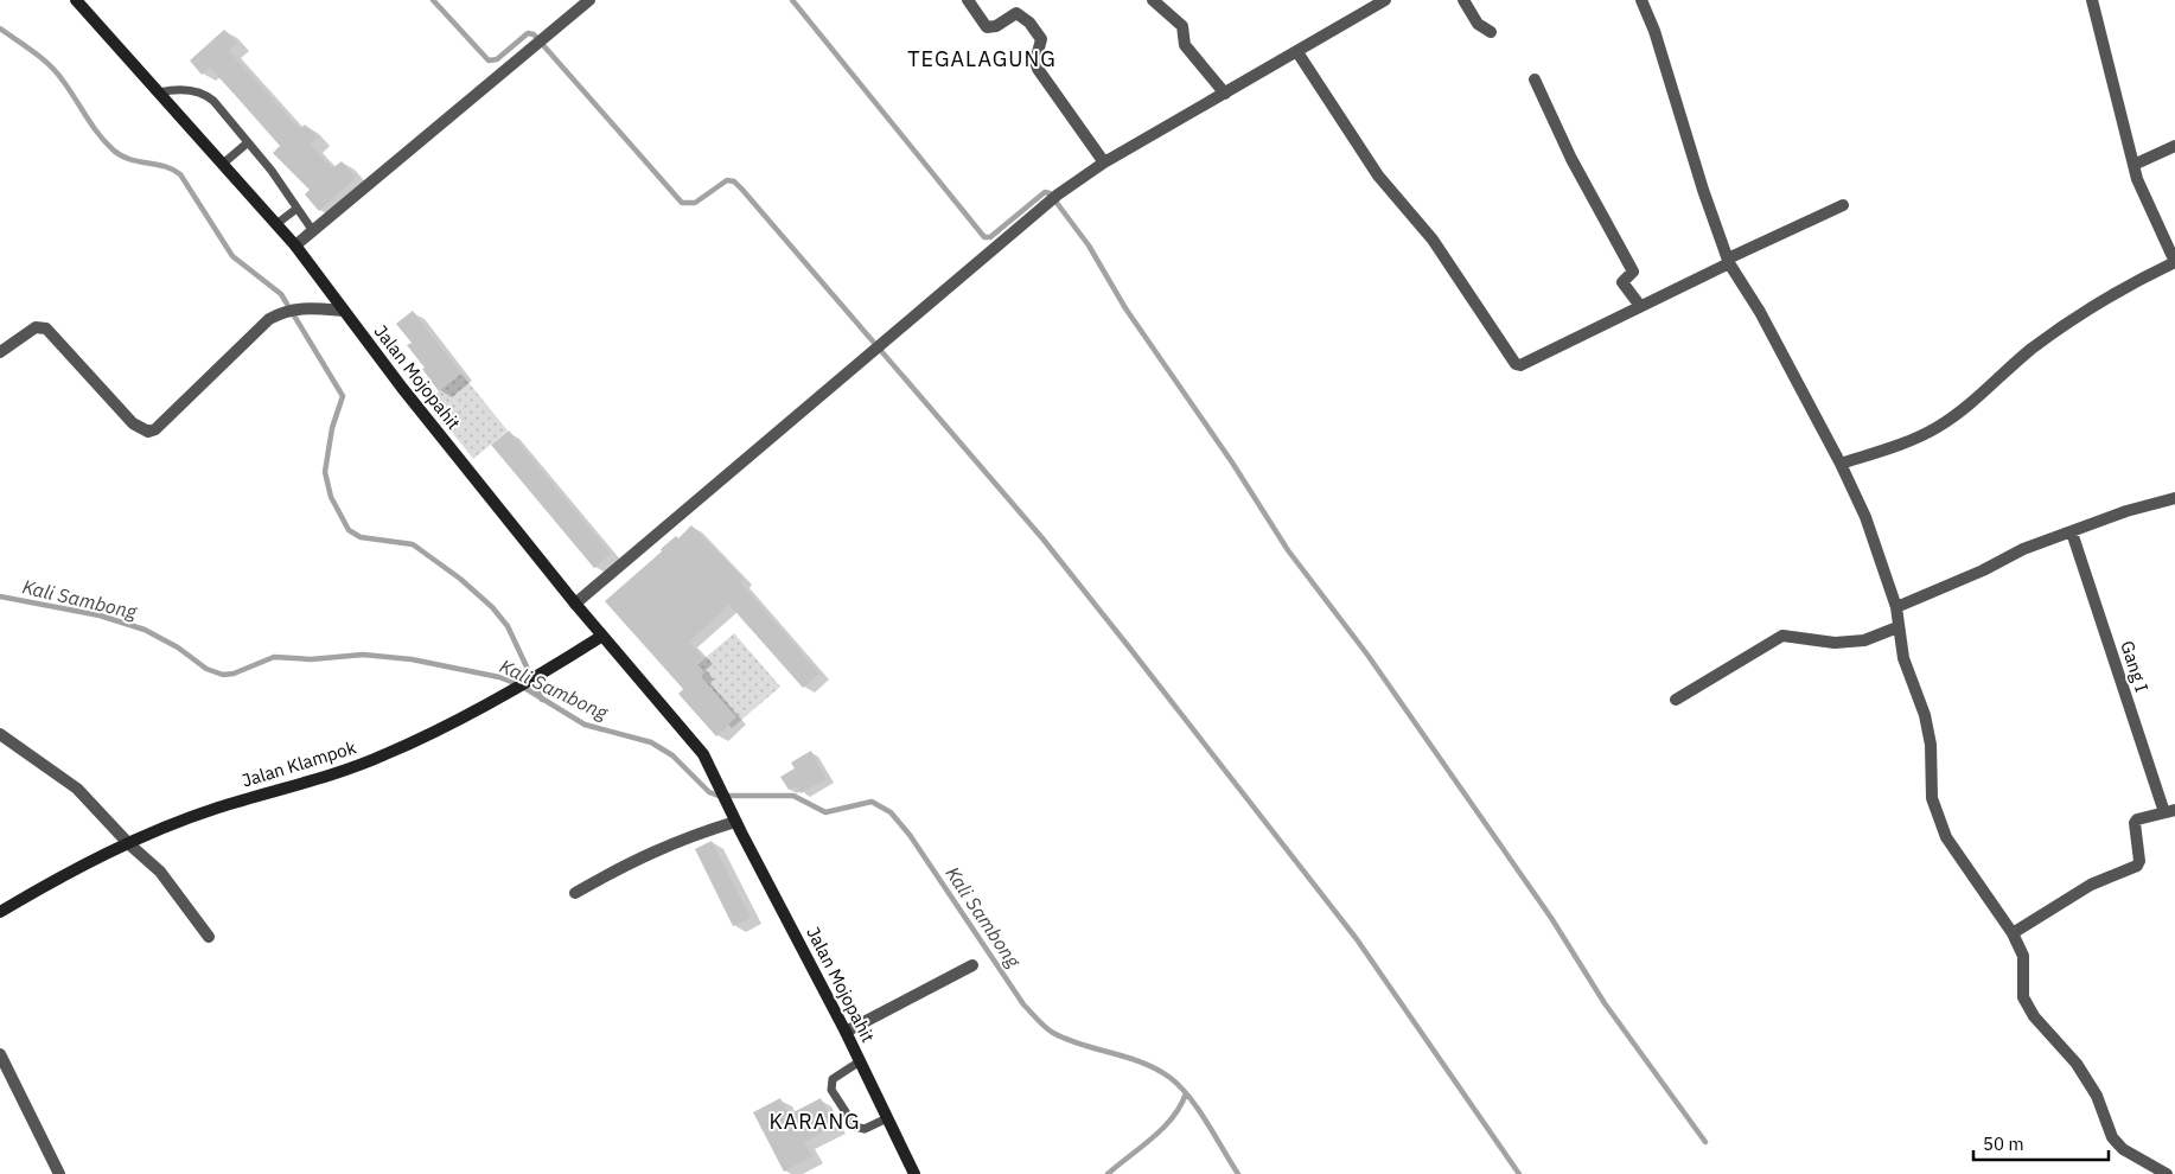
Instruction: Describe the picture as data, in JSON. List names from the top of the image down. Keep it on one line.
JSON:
{"streets":{"street":["Jalan Mojopahit","Gang I","Jalan Klampok"]},"crossings":[["Jalan Mojopahit","Jalan Klampok"]],"districts":["TEGALAGUNG","KARANG"],"water":["Kali Sambong"],"scale_bar":"50 m"}
